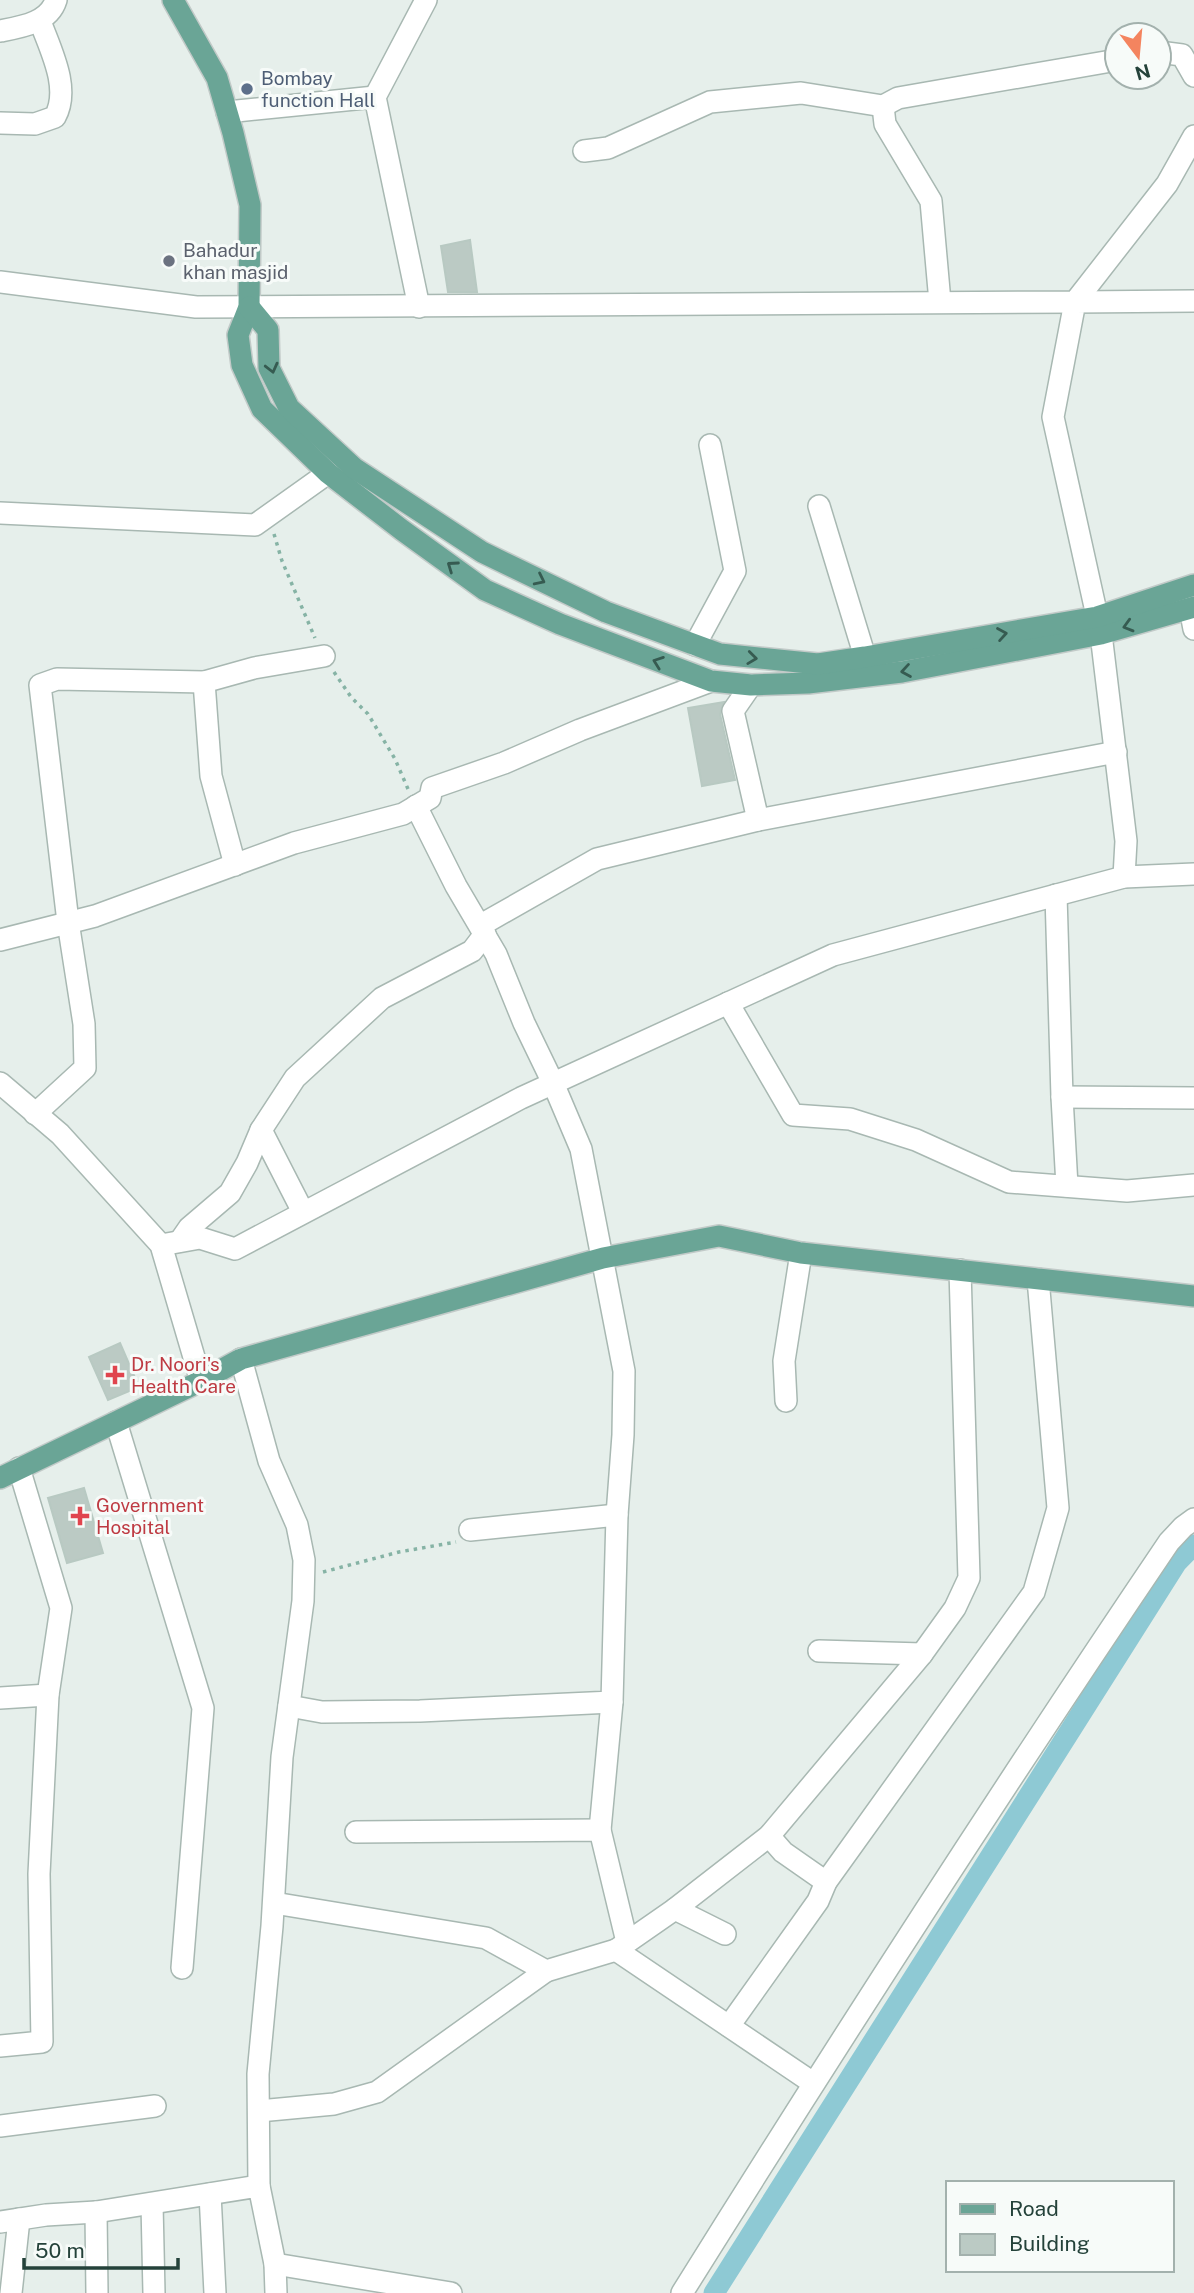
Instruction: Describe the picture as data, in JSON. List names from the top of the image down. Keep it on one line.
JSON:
{"places":{"other":["Bombay function Hall","Bahadur khan masjid"],"health":["Dr. Noori's Health Care","Government Hospital"]},"legend":["Road","Building"],"scale_bar":"50 m","north":"bottom"}
